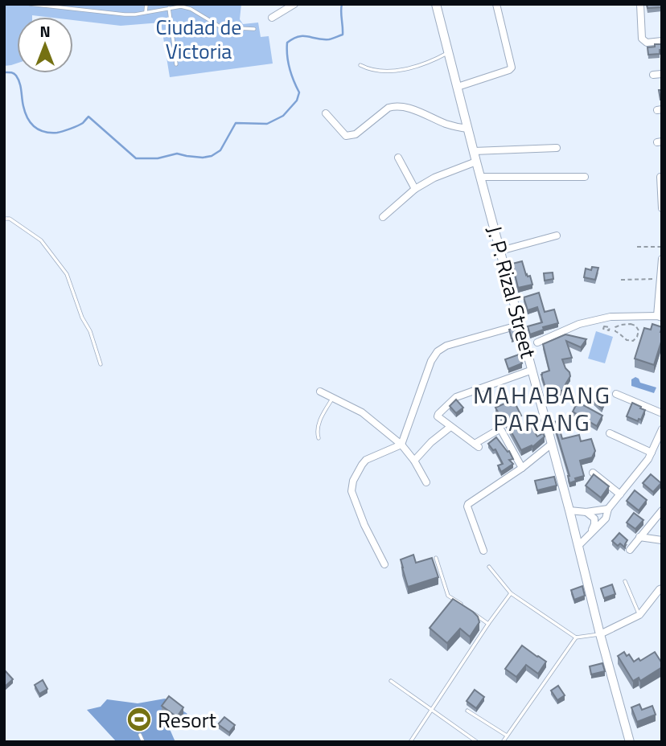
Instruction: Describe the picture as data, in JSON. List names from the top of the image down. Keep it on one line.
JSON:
{"streets":{"main road":["J. P. Rizal Street"]},"districts":["MAHABANG PARANG"],"parks":["Ciudad de Victoria"],"places":{"sports":["Resort"]},"north":"top"}
